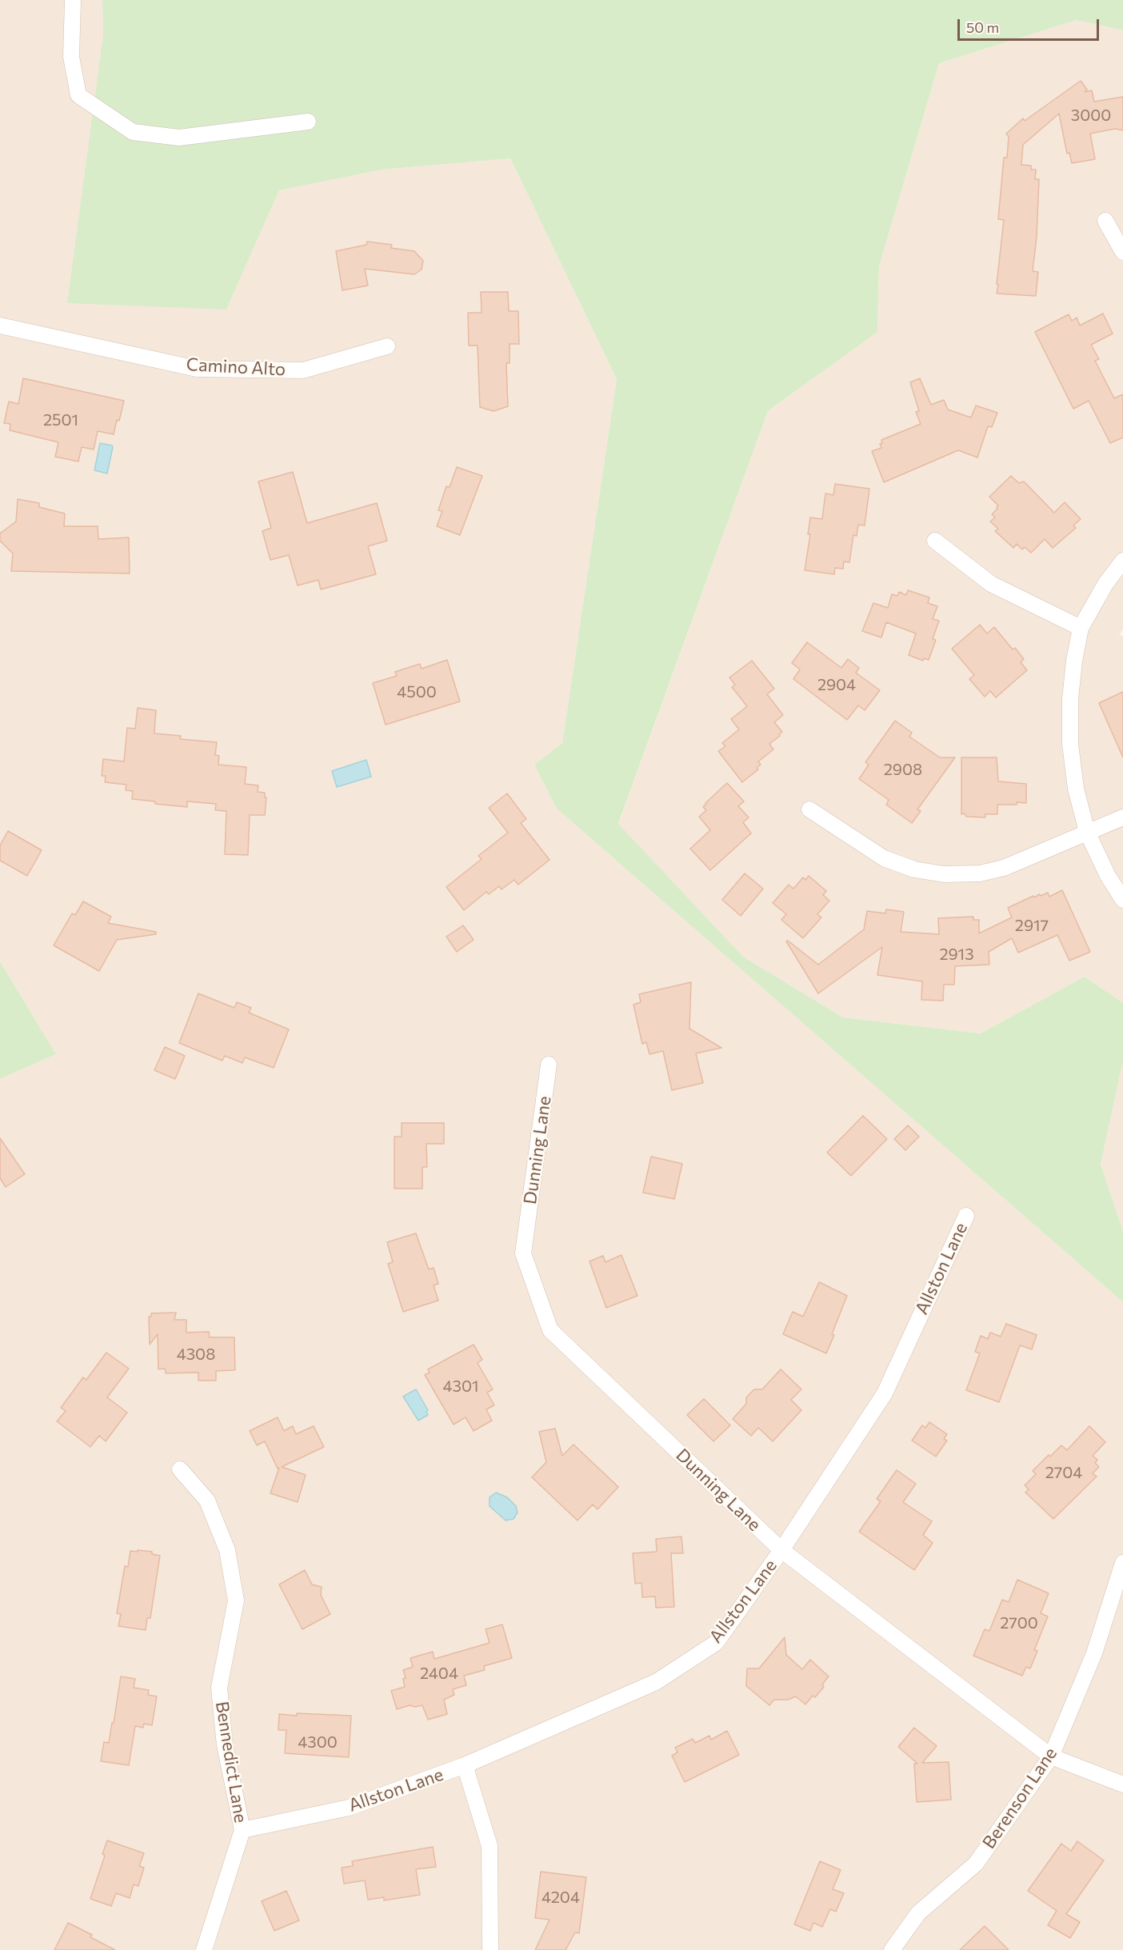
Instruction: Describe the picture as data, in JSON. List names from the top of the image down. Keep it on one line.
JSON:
{"streets":{"street":["Camino Alto","Dunning Lane","Allston Lane","Bennedict Lane","Berenson Lane"]},"crossings":[["Dunning Lane","Allston Lane"],["Dunning Lane","Berenson Lane"],["Allston Lane","Bennedict Lane"]],"house_numbers":["3000","2501","2904","4500","2908","2917","2913","4308","4301","2704","2700","2404","4300","4204"],"scale_bar":"50 m"}
